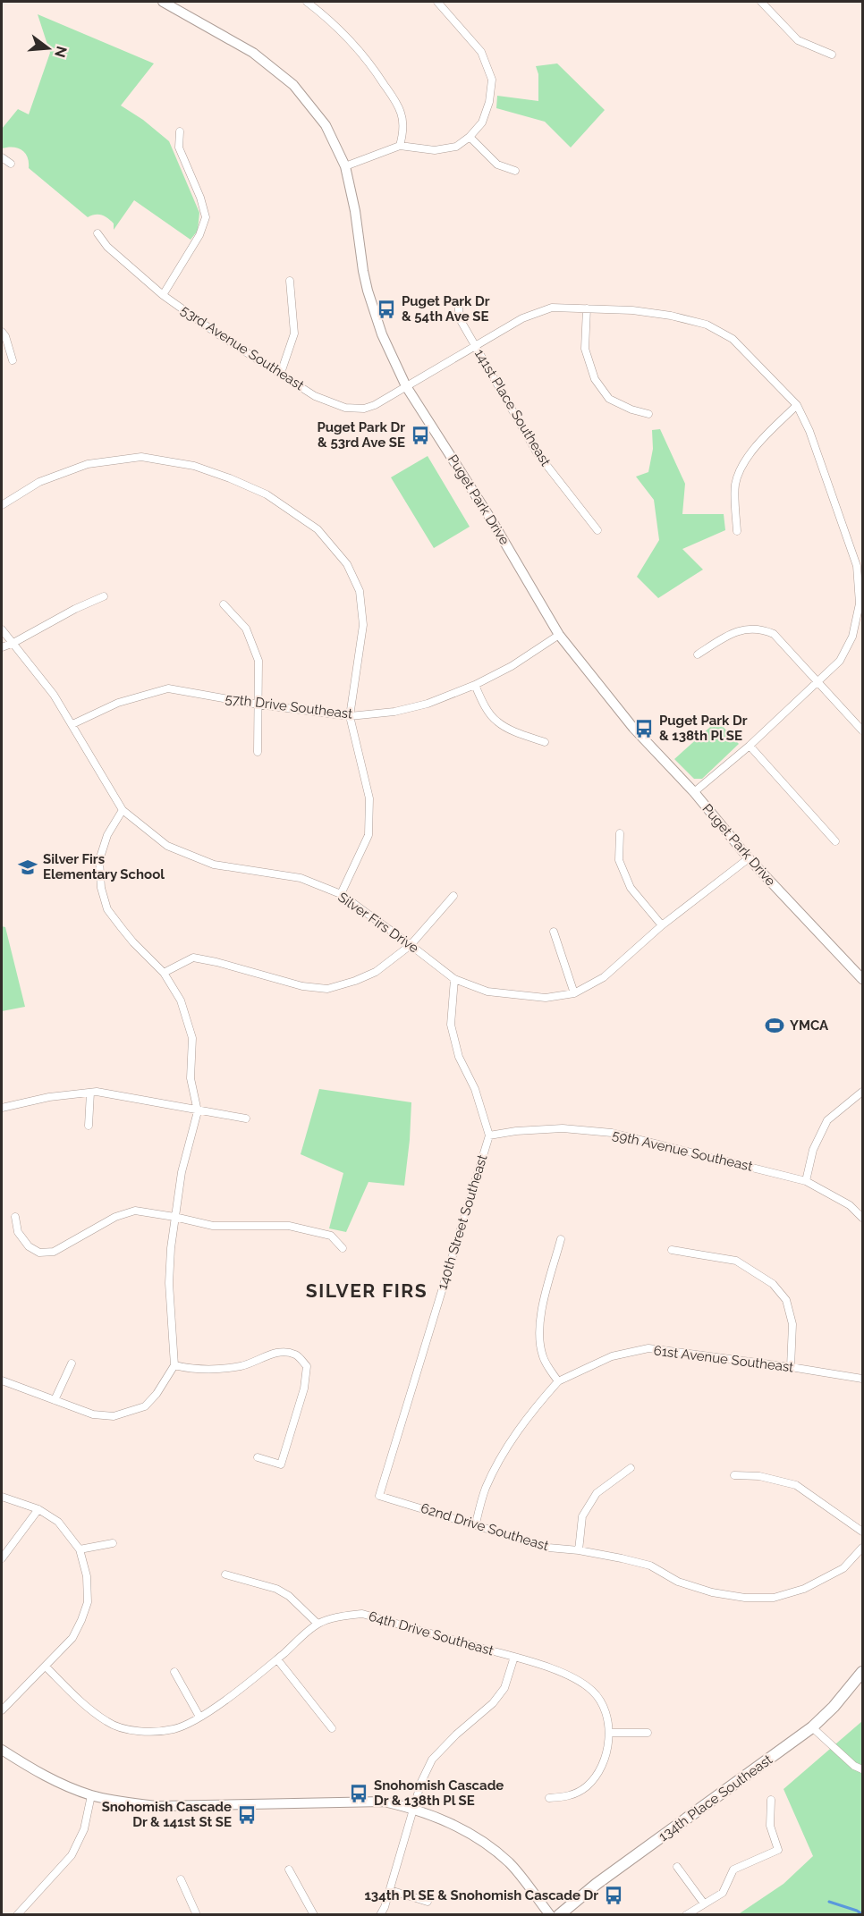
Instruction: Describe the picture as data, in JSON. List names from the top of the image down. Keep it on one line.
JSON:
{"streets":{"main road":["134th Place Southeast"],"street":["53rd Avenue Southeast","141st Place Southeast","Puget Park Drive","57th Drive Southeast","Silver Firs Drive","59th Avenue Southeast","140th Street Southeast","61st Avenue Southeast","62nd Drive Southeast","64th Drive Southeast"]},"crossings":[["53rd Avenue Southeast","141st Place Southeast"],["53rd Avenue Southeast","Puget Park Drive"],["Puget Park Drive","57th Drive Southeast"],["Puget Park Drive","Silver Firs Drive"],["57th Drive Southeast","Silver Firs Drive"],["59th Avenue Southeast","140th Street Southeast"],["140th Street Southeast","62nd Drive Southeast"]],"districts":["SILVER FIRS"],"places":{"bus stop":["Puget Park Dr & 54th Ave SE","Puget Park Dr & 53rd Ave SE","Puget Park Dr & 138th Pl SE","Snohomish Cascade Dr & 138th Pl SE","Snohomish Cascade Dr & 141st St SE","134th Pl SE & Snohomish Cascade Dr"],"school or university":["Silver Firs Elementary School"],"sports":["YMCA"]},"north":"right"}
